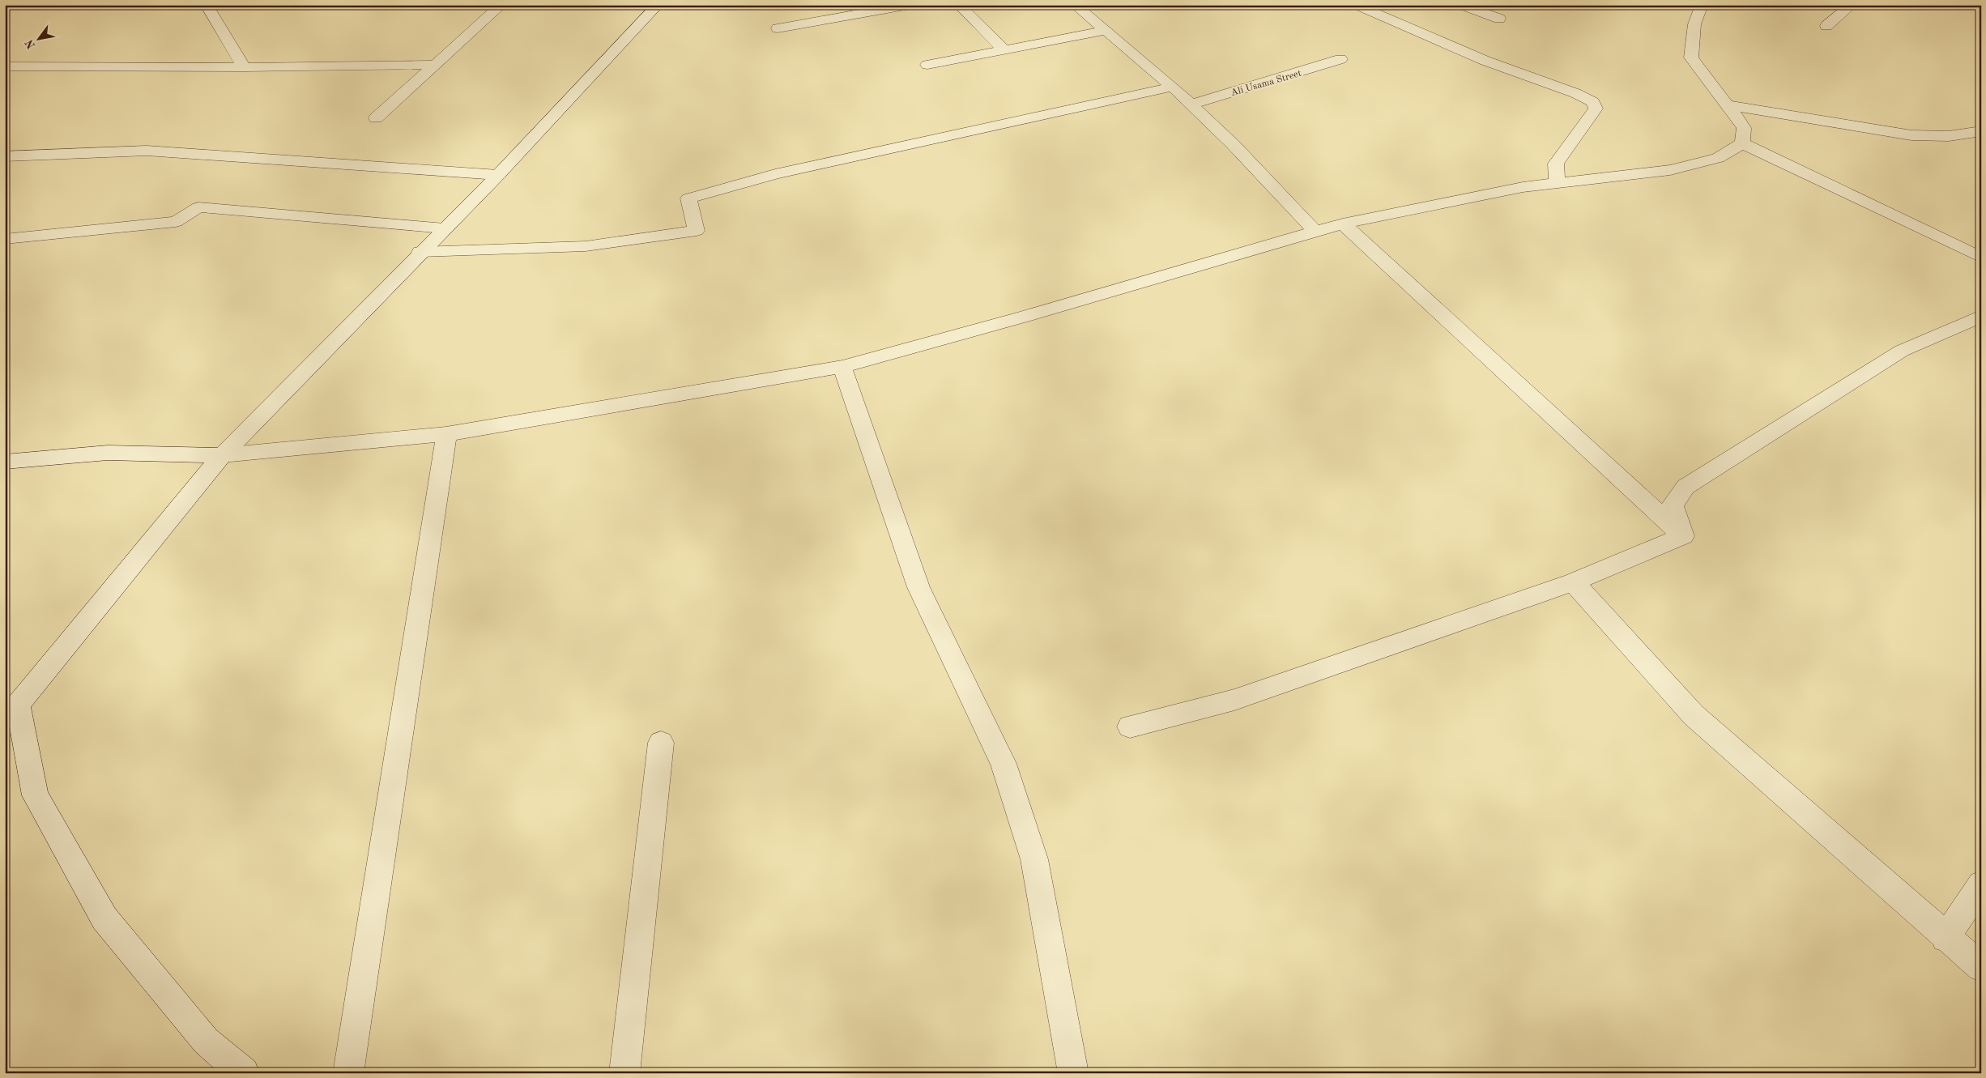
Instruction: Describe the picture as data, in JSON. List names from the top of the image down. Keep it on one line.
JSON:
{"streets":{"street":["Ali Usama Street"]},"north":"bottom left"}
